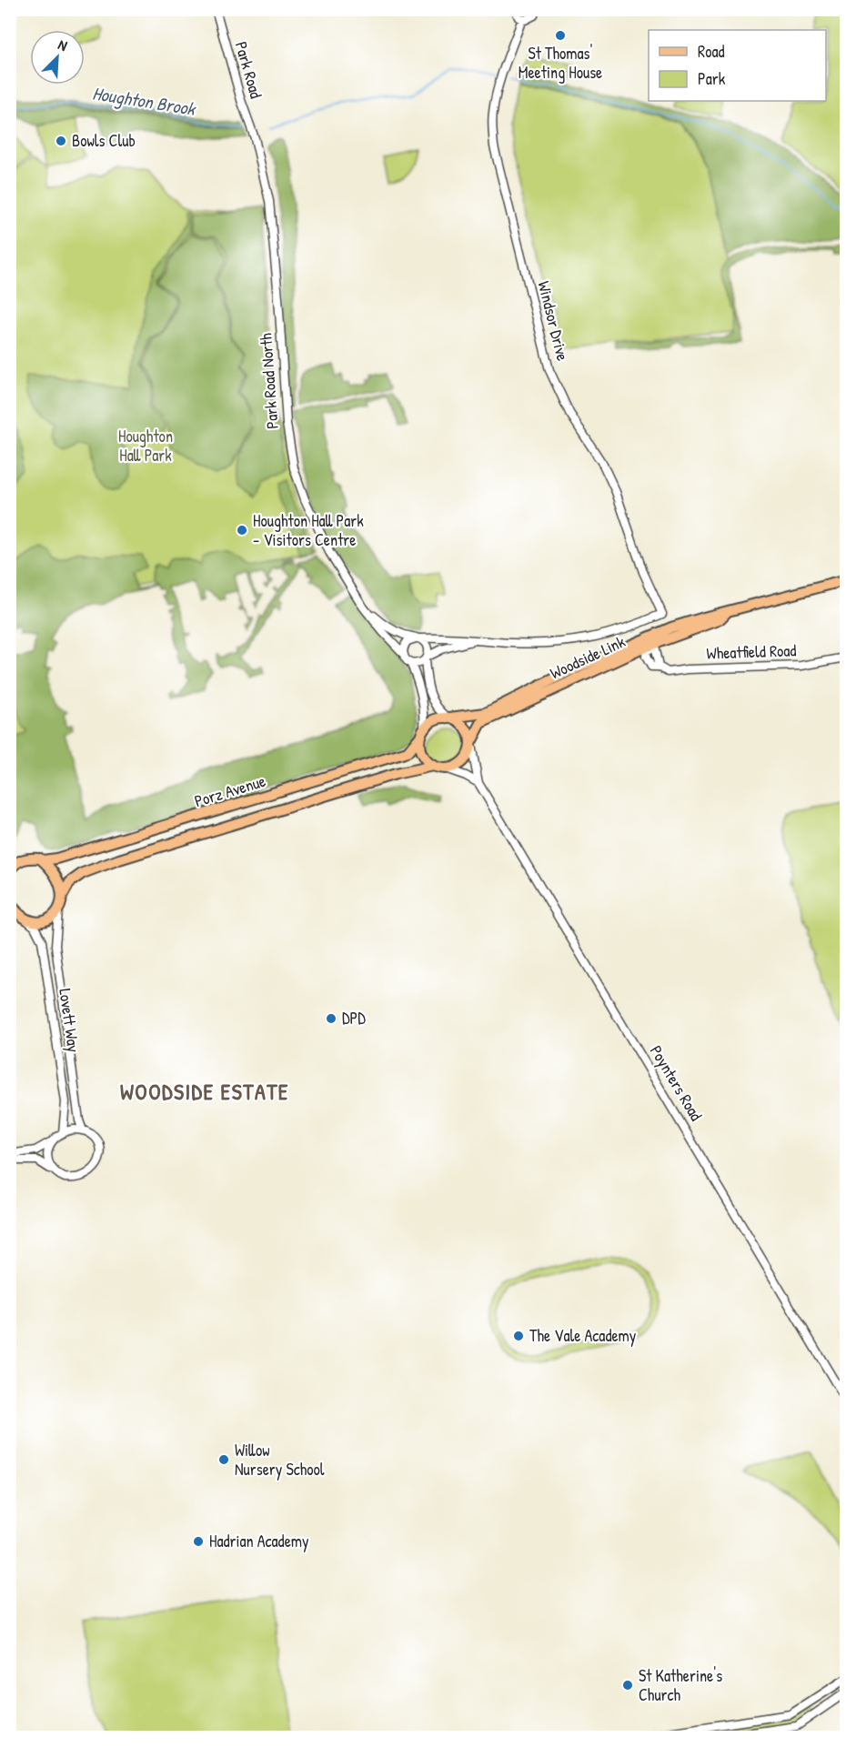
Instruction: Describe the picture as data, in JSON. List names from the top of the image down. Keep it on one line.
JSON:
{"streets":{"main road":["Woodside Link","Porz Avenue"],"street":["Park Road","Windsor Drive","Park Road North","Wheatfield Road","Lovett Way","Poynters Road"]},"crossings":[["Park Road","Park Road North"],["Wheatfield Road","Woodside Link"],["Woodside Link","Porz Avenue"],["Woodside Link","Poynters Road"],["Porz Avenue","Poynters Road"]],"districts":["WOODSIDE ESTATE"],"water":["Houghton Brook"],"parks":["Houghton Hall Park"],"places":["St Thomas' Meeting House","Bowls Club","Houghton Hall Park - Visitors Centre","DPD","The Vale Academy","Willow Nursery School","Hadrian Academy","St Katherine's Church"],"legend":["Road","Park"],"north":"top right"}
